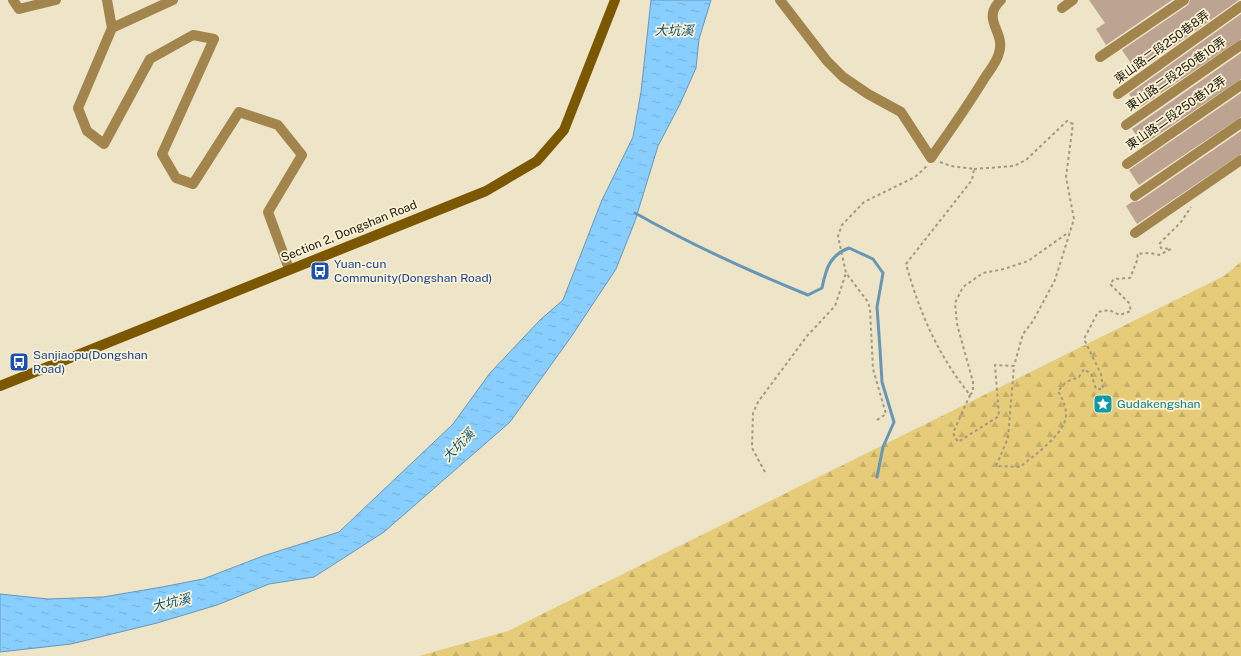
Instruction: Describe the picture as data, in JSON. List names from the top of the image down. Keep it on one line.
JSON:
{"streets":{"main road":["Section 2, Dongshan Road"],"street":["東山路二段250巷8弄","東山路二段250巷10弄","東山路二段250巷12弄"]},"water":["大坑溪"],"places":{"bus stop":["Yuan-cun Community(Dongshan Road)","Sanjiaopu(Dongshan Road)"],"place":["Gudakengshan"]}}
